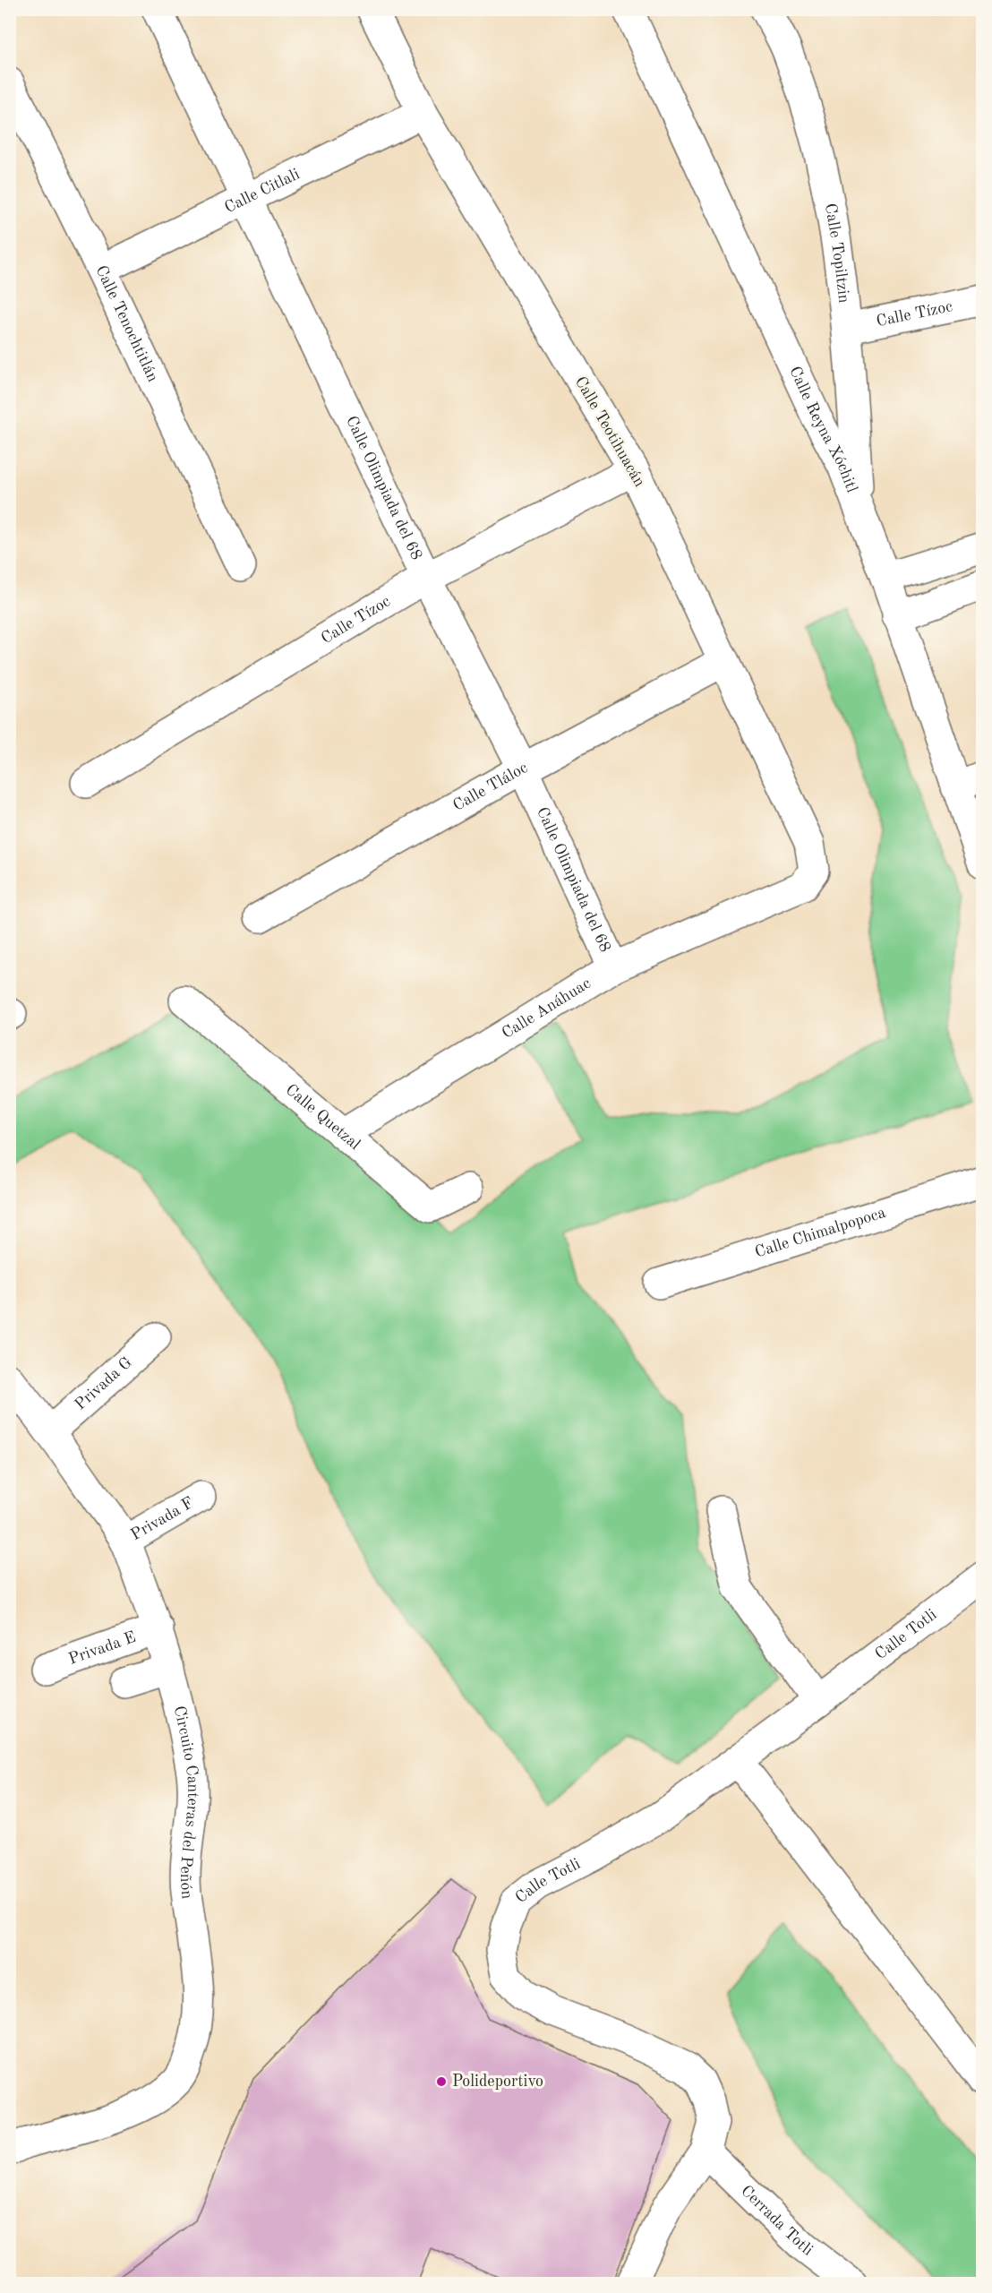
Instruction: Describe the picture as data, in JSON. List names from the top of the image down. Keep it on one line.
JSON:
{"streets":{"street":["Calle Citlali","Calle Topiltzin","Calle Tízoc","Calle Tenochtitlán","Calle Reyna Xóchitl","Calle Teotihuacán","Calle Olimpiada del 68","Calle Tláloc","Calle Anáhuac","Calle Quetzal","Calle Chimalpopoca","Privada G","Privada F","Calle Totli","Privada E","Circuito Canteras del Peñón","Cerrada Totli"]},"crossings":[["Calle Citlali","Calle Tenochtitlán"],["Calle Citlali","Calle Teotihuacán"],["Calle Citlali","Calle Olimpiada del 68"],["Calle Topiltzin","Calle Tízoc"],["Calle Topiltzin","Calle Reyna Xóchitl"],["Calle Tízoc","Calle Teotihuacán"],["Calle Tízoc","Calle Olimpiada del 68"],["Calle Teotihuacán","Calle Tláloc"],["Calle Teotihuacán","Calle Anáhuac"],["Calle Olimpiada del 68","Calle Tláloc"],["Calle Olimpiada del 68","Calle Anáhuac"],["Calle Anáhuac","Calle Quetzal"],["Privada G","Circuito Canteras del Peñón"],["Privada F","Circuito Canteras del Peñón"],["Calle Totli","Cerrada Totli"],["Privada E","Circuito Canteras del Peñón"]],"places":["Polideportivo"]}
